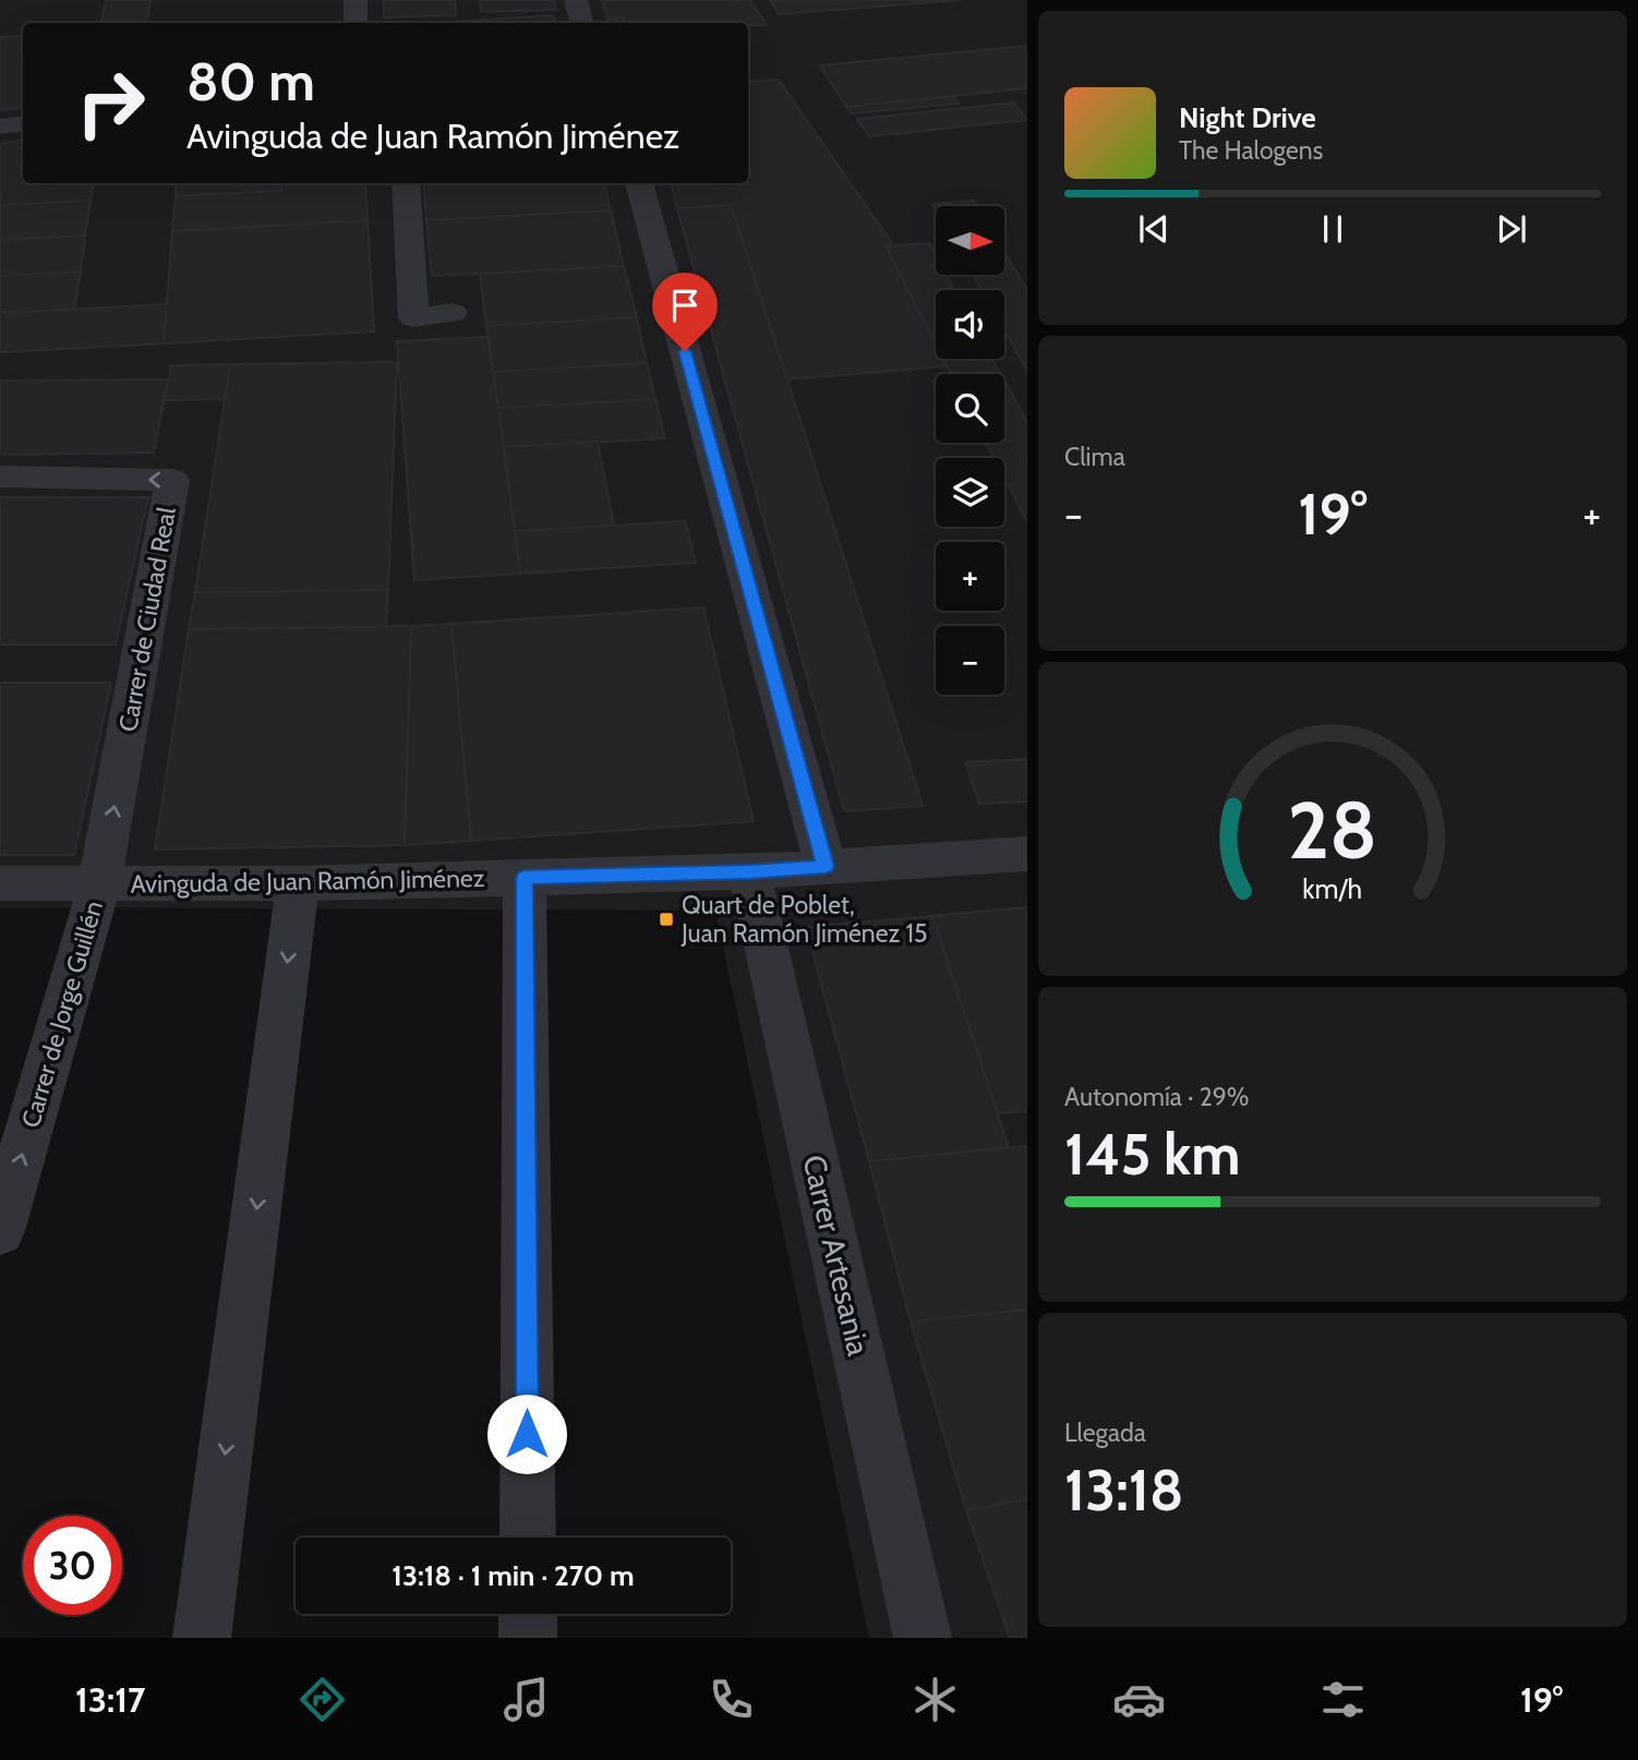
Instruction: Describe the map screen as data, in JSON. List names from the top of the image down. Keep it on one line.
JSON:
{"streets":{"street":["Carrer de Ciudad Real","Avinguda de Juan Ramón Jiménez","Carrer de Jorge Guillén","Carrer Artesania"]},"crossings":[["Carrer de Ciudad Real","Avinguda de Juan Ramón Jiménez"],["Carrer de Ciudad Real","Carrer de Jorge Guillén"],["Avinguda de Juan Ramón Jiménez","Carrer de Jorge Guillén"],["Avinguda de Juan Ramón Jiménez","Carrer Artesania"]],"places":{"transit":["Quart de Poblet, Juan Ramón Jiménez 15"]},"north":"right","page":{"turn":["80 m","Avinguda de Juan Ramón Jiménez"],"song":["Night Drive","The Halogens"],"map_buttons":["+","−"],"tile":["Clima",["Autonomía · 29%","145 km"],["Llegada","13:18"]],"heat":["−","19°","+"],"limit":"30","trip":"13:18 · 1 min · 270 m","tabs":["13:17","19°"],"gauge":["28","km/h"]}}
